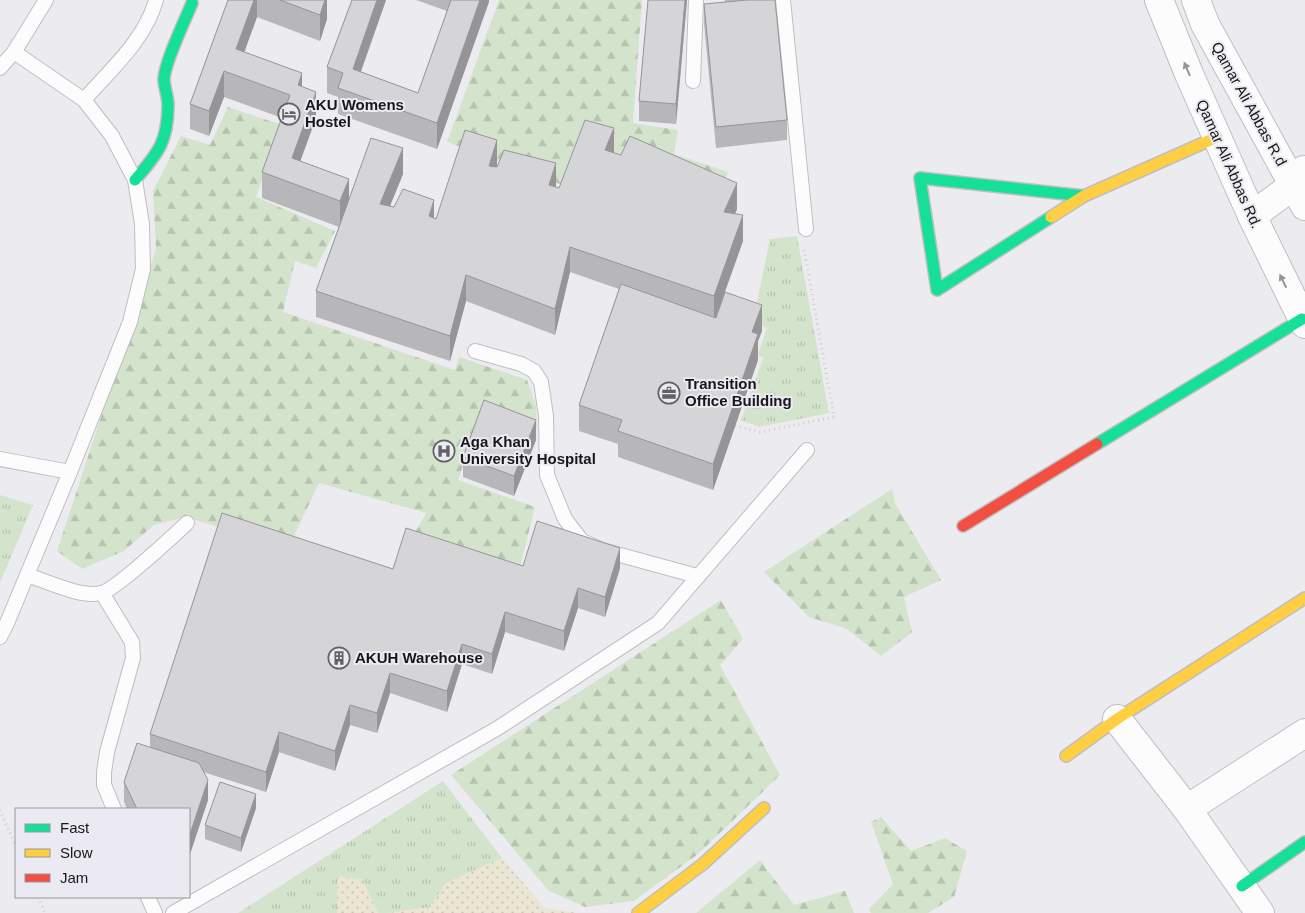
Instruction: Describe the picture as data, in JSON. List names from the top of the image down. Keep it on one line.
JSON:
{"streets":{"street":["Qamar Ali Abbas R.d","Qamar Ali Abbas Rd."]},"one_way":["Qamar Ali Abbas Rd."],"places":{"hotel":["AKU Womens Hostel"],"office":["Transition Office Building"],"hospital":["Aga Khan University Hospital"],"building":["AKUH Warehouse"]},"legend":["Fast","Slow","Jam"]}
